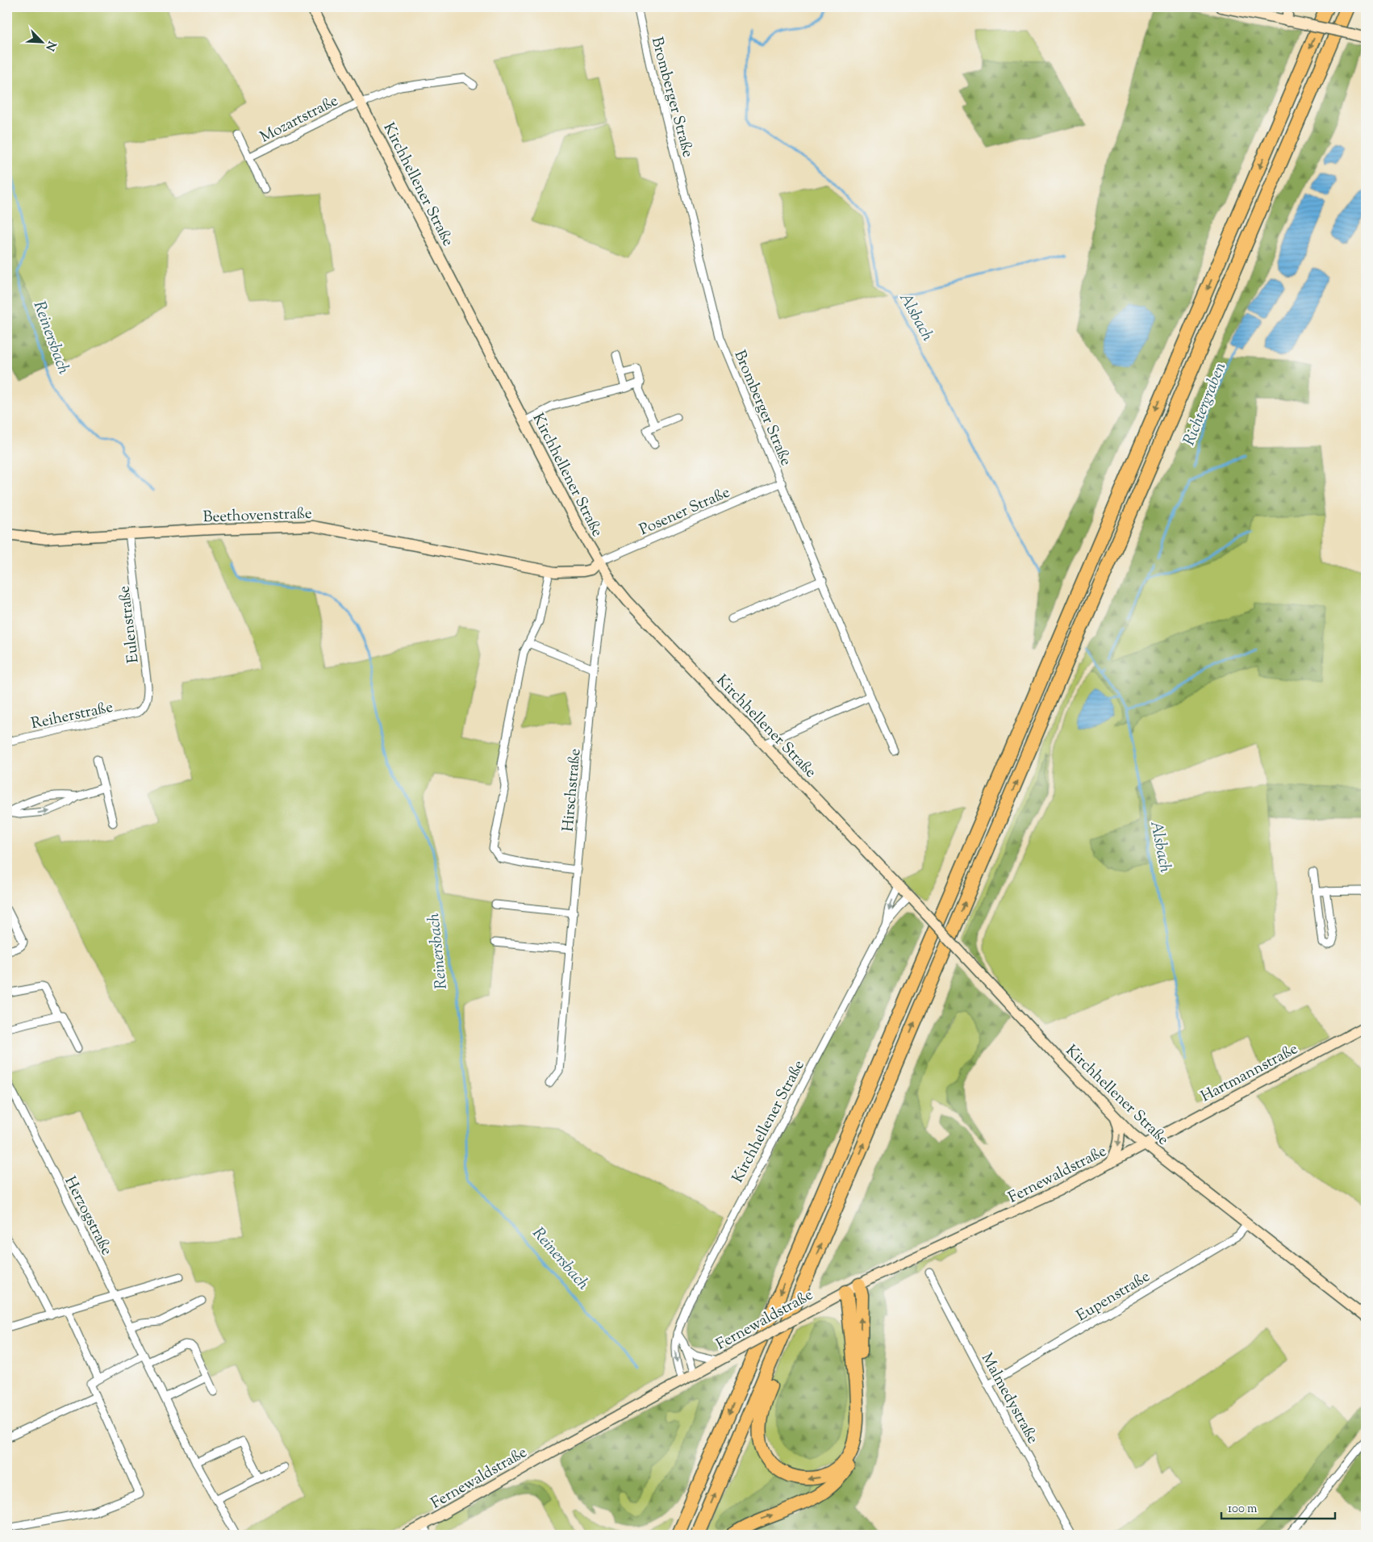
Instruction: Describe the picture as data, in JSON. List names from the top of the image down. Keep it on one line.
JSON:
{"streets":{"main road":["Kirchhellener Straße","Beethovenstraße","Hartmannstraße","Fernewaldstraße"],"street":["Bromberger Straße","Mozartstraße","Posener Straße","Eulenstraße","Reiherstraße","Hirschstraße","Herzogstraße","Eupenstraße","Malmedystraße"]},"crossings":[["Bromberger Straße","Posener Straße"],["Mozartstraße","Kirchhellener Straße"],["Kirchhellener Straße","Posener Straße"],["Kirchhellener Straße","Beethovenstraße"],["Kirchhellener Straße","Hirschstraße"],["Kirchhellener Straße","Hartmannstraße"],["Kirchhellener Straße","Fernewaldstraße"],["Kirchhellener Straße","Eupenstraße"],["Posener Straße","Beethovenstraße"],["Beethovenstraße","Eulenstraße"],["Eulenstraße","Reiherstraße"],["Hartmannstraße","Fernewaldstraße"],["Eupenstraße","Malmedystraße"]],"water":["Alsbach","Reinersbach","Richtergraben"],"scale_bar":"100 m","north":"bottom right"}
